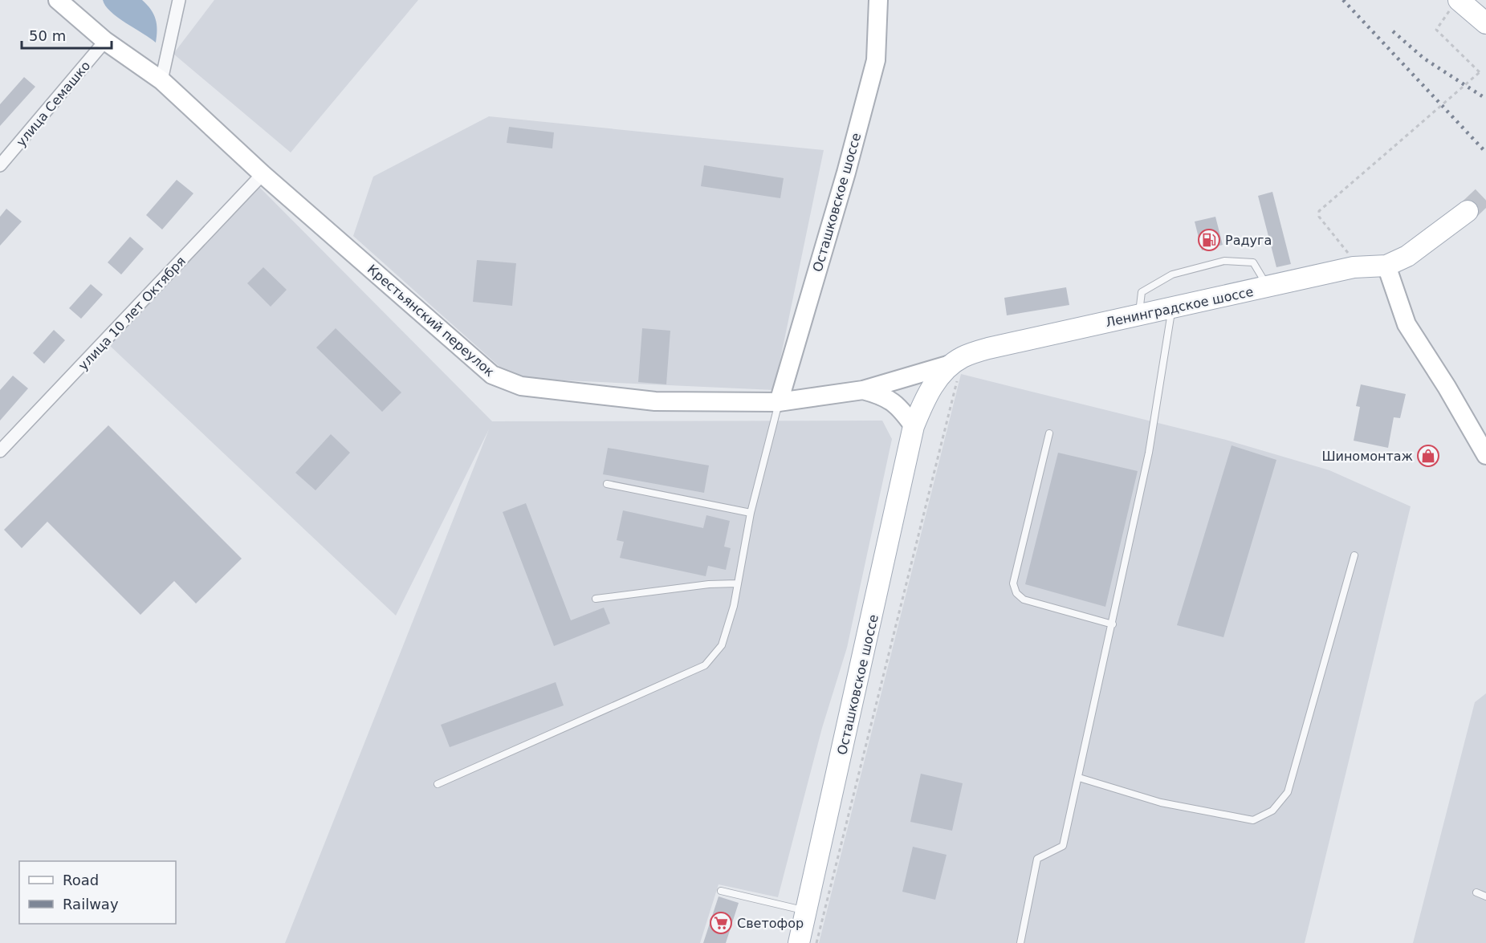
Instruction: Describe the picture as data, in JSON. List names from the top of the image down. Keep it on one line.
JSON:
{"streets":{"main road":["Осташковское шоссе","Ленинградское шоссе"],"street":["улица Семашко","улица 10 лет Октября","Крестьянский переулок"]},"crossings":[["улица Семашко","Крестьянский переулок"],["Осташковское шоссе","Крестьянский переулок"],["Ленинградское шоссе","Крестьянский переулок"],["улица 10 лет Октября","Крестьянский переулок"]],"places":{"fuel station":["Радуга"],"shop":["Шиномонтаж"],"supermarket":["Светофор"]},"legend":["Road","Railway"],"scale_bar":"50 m"}
